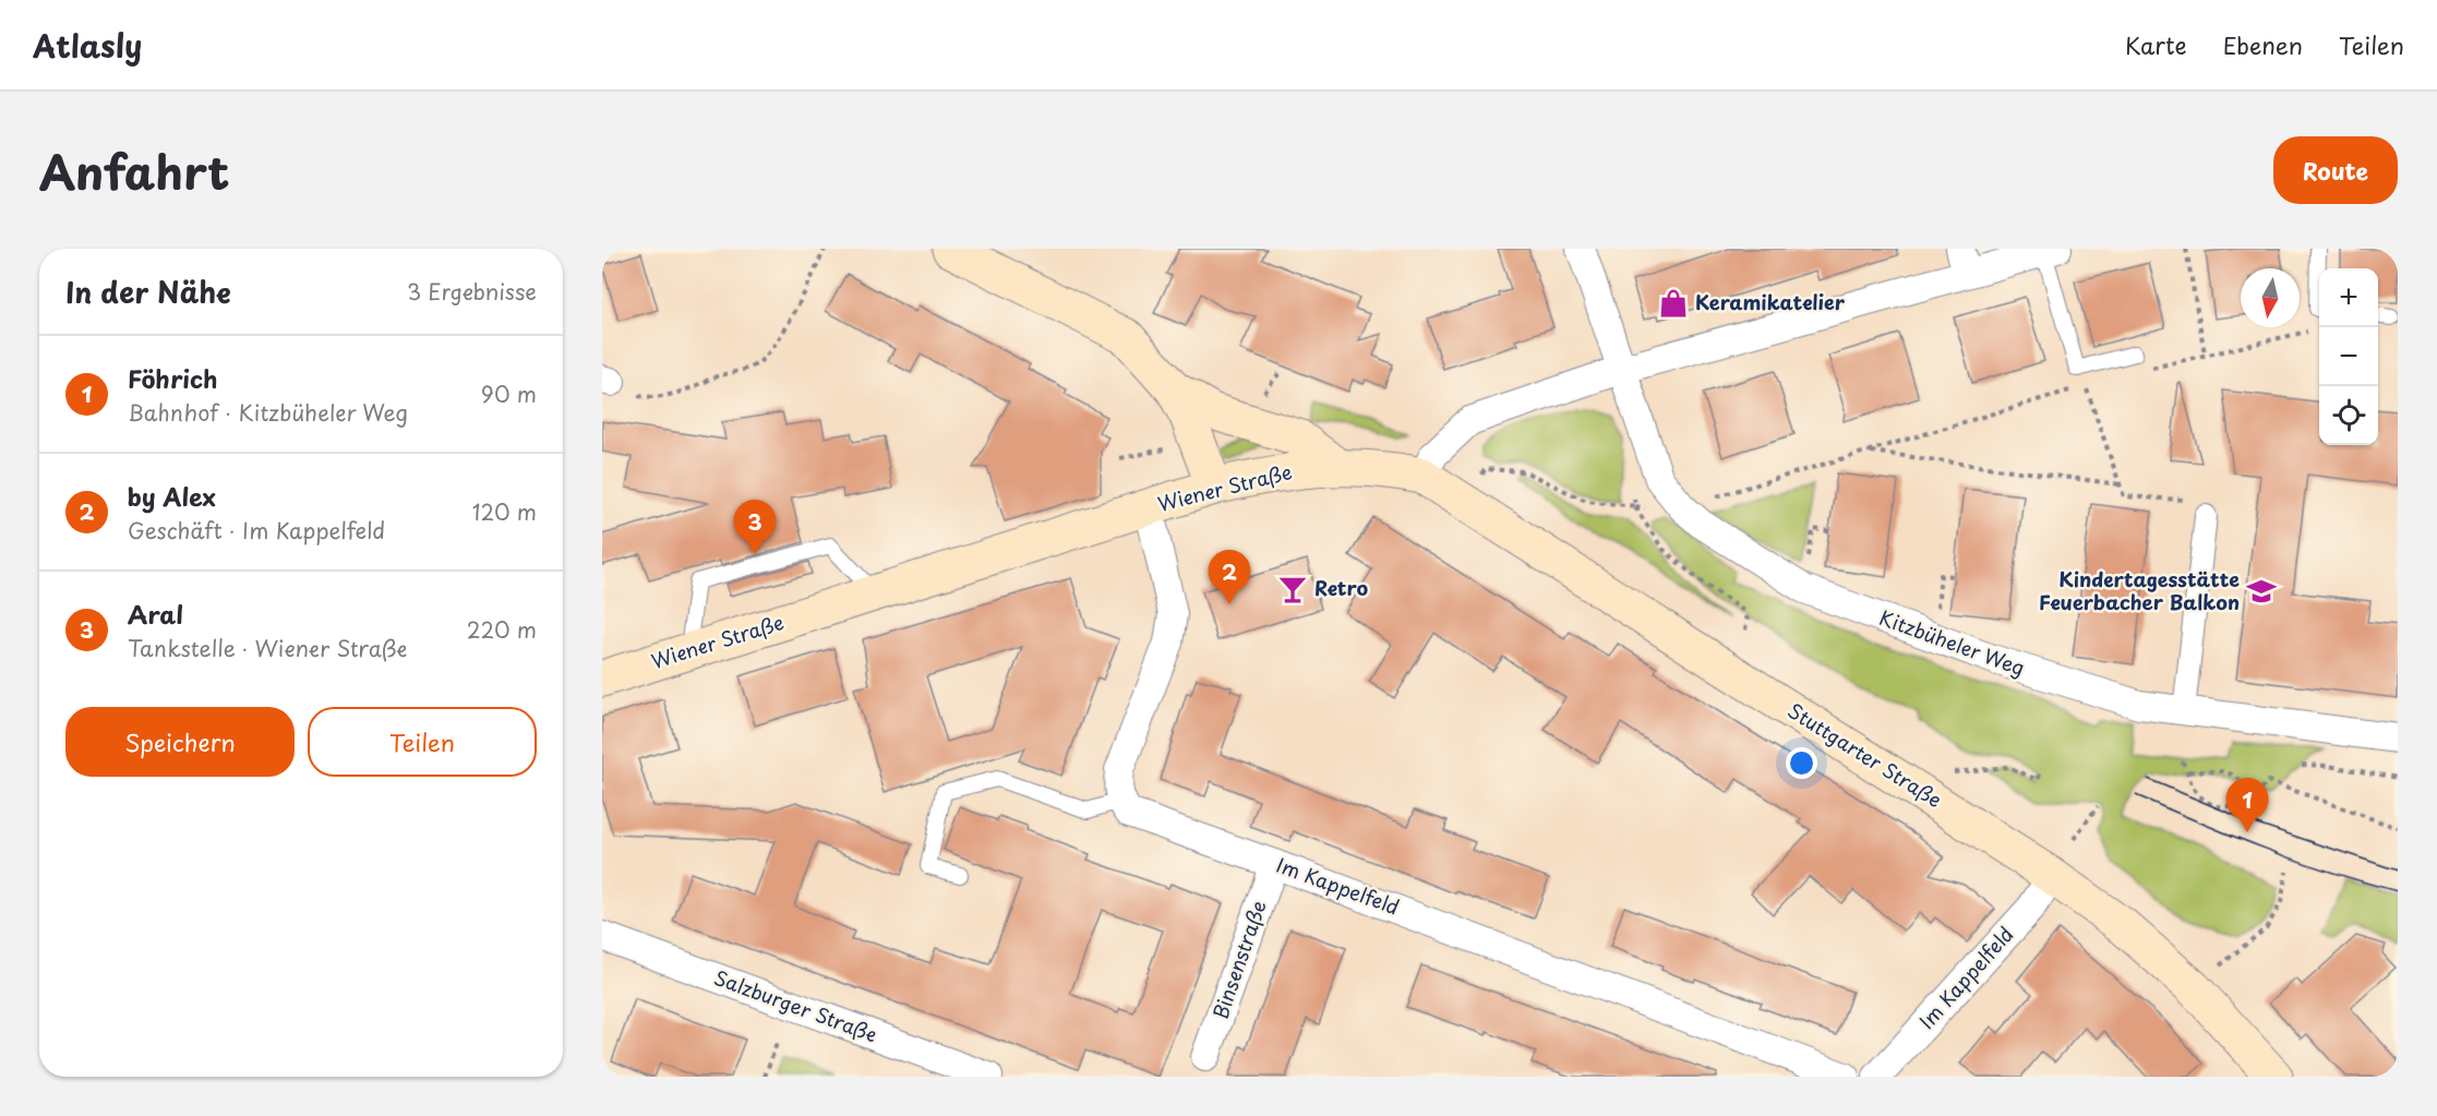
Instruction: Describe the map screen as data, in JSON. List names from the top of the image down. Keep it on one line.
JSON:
{"streets":{"main road":["Wiener Straße","Stuttgarter Straße"],"street":["Kitzbüheler Weg","Im Kappelfeld","Binsenstraße","Salzburger Straße"]},"crossings":[["Wiener Straße","Stuttgarter Straße"],["Stuttgarter Straße","Im Kappelfeld"],["Im Kappelfeld","Binsenstraße"]],"places":{"shop":["Keramikatelier"],"bar":["Retro"],"school or university":["Kindertagesstätte Feuerbacher Balkon"]},"north":"bottom","page":{"header":"Atlasly","nav":["Karte","Ebenen","Teilen"],"title":"Anfahrt","buttons":["Route",["Speichern","Teilen"]],"heading":["In der Nähe","3 Ergebnisse"],"map_buttons":["+","−"],"list":[{"mark":"1","name":"Föhrich","note":"Bahnhof · Kitzbüheler Weg","value":"90 m"},{"mark":"2","name":"by Alex","note":"Geschäft · Im Kappelfeld","value":"120 m"},{"mark":"3","name":"Aral","note":"Tankstelle · Wiener Straße","value":"220 m"}],"pins":["3","2","1"]}}
